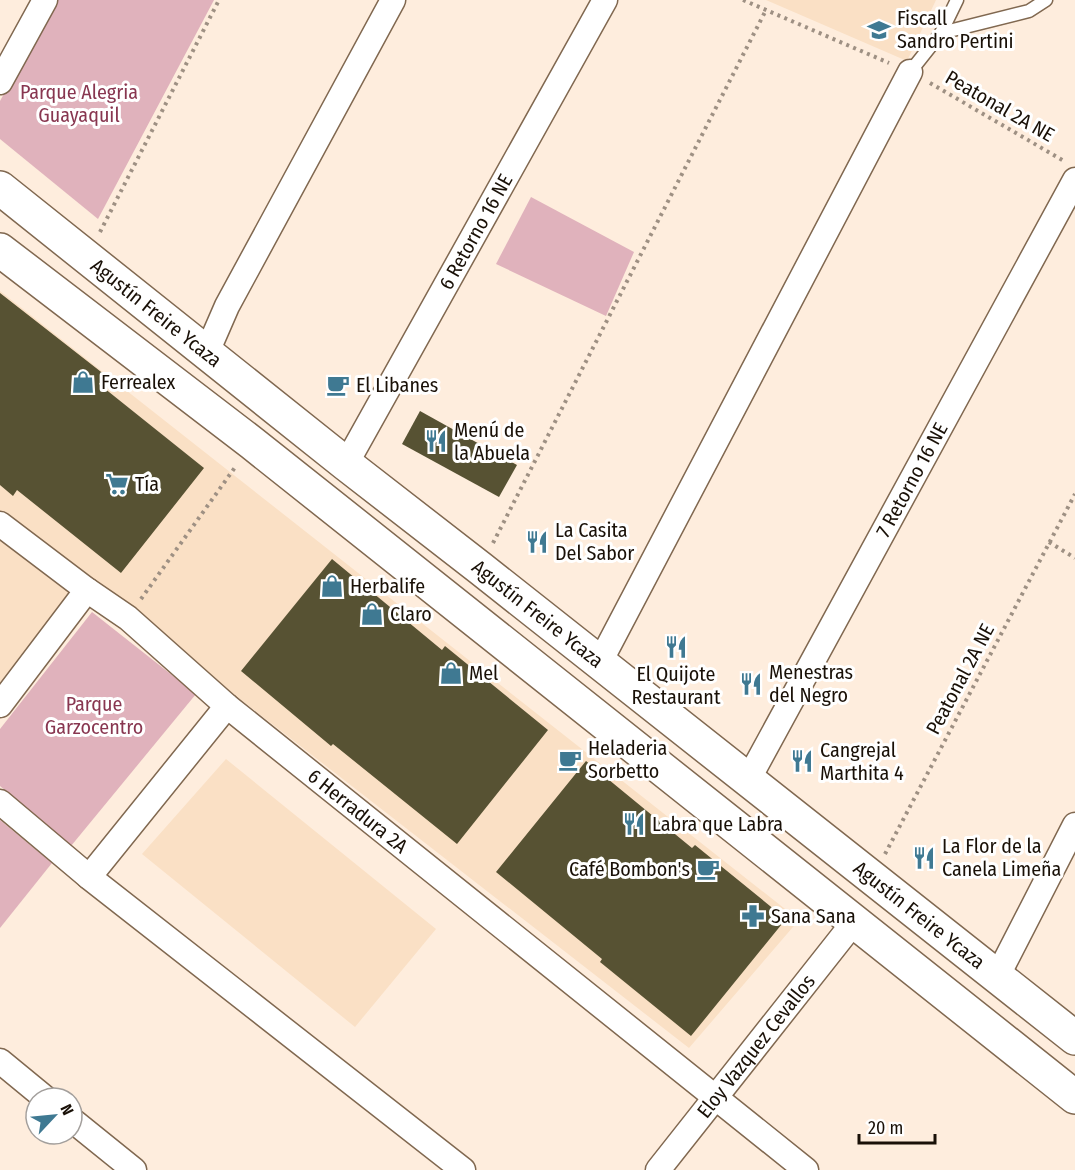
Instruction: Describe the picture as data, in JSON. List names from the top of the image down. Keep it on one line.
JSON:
{"streets":{"main road":["Agustín Freire Ycaza"],"street":["6 Retorno 16 NE","7 Retorno 16 NE","6 Herradura 2A","Eloy Vazquez Cevallos"],"path":["Peatonal 2A NE"]},"crossings":[["Peatonal 2A NE","Agustín Freire Ycaza"],["Peatonal 2A NE","7 Retorno 16 NE"],["6 Retorno 16 NE","Agustín Freire Ycaza"],["Agustín Freire Ycaza","7 Retorno 16 NE"],["6 Herradura 2A","Eloy Vazquez Cevallos"]],"parks":["Parque Alegria Guayaquil","Parque Garzocentro"],"places":{"school or university":["Fiscall Sandro Pertini"],"shop":["Ferrealex","Herbalife","Claro","Mel"],"cafe":["El Libanes","Heladeria Sorbetto","Café Bombon's"],"restaurant":["Menú de la Abuela","La Casita Del Sabor","El Quijote Restaurant","Menestras del Negro","Cangrejal Marthita 4","Labra que Labra","La Flor de la Canela Limeña"],"supermarket":["Tía"],"pharmacy":["Sana Sana"]},"scale_bar":"20 m","north":"top right"}
